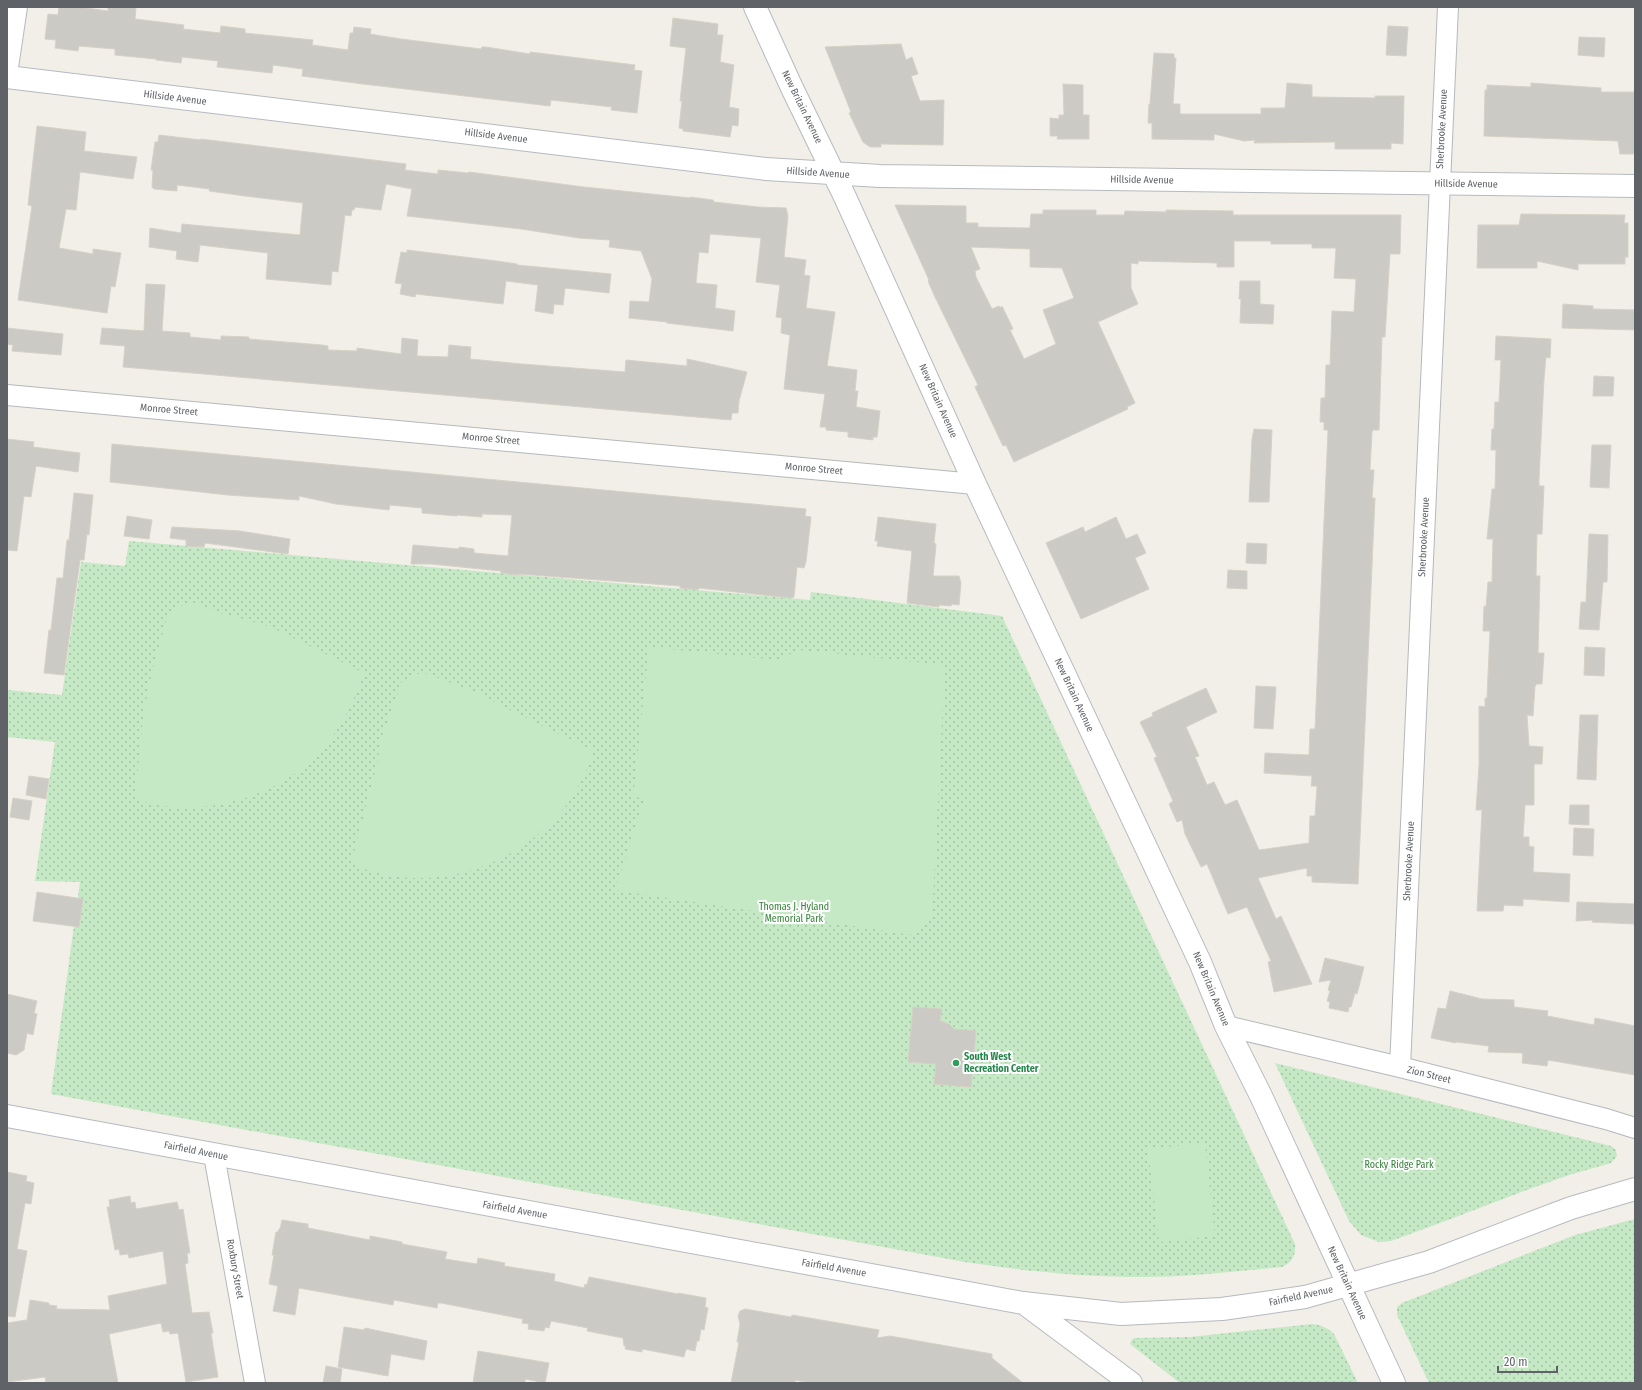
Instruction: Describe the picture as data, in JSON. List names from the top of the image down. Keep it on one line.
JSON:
{"streets":{"main road":["Hillside Avenue","New Britain Avenue","Fairfield Avenue"],"street":["Sherbrooke Avenue","Monroe Street","Zion Street","Roxbury Street"]},"crossings":[["Hillside Avenue","New Britain Avenue"],["Hillside Avenue","Sherbrooke Avenue"],["New Britain Avenue","Monroe Street"],["New Britain Avenue","Zion Street"],["New Britain Avenue","Fairfield Avenue"],["Sherbrooke Avenue","Zion Street"],["Fairfield Avenue","Roxbury Street"]],"parks":["Thomas J. Hyland Memorial Park","Rocky Ridge Park"],"places":["South West Recreation Center"],"scale_bar":"20 m"}
